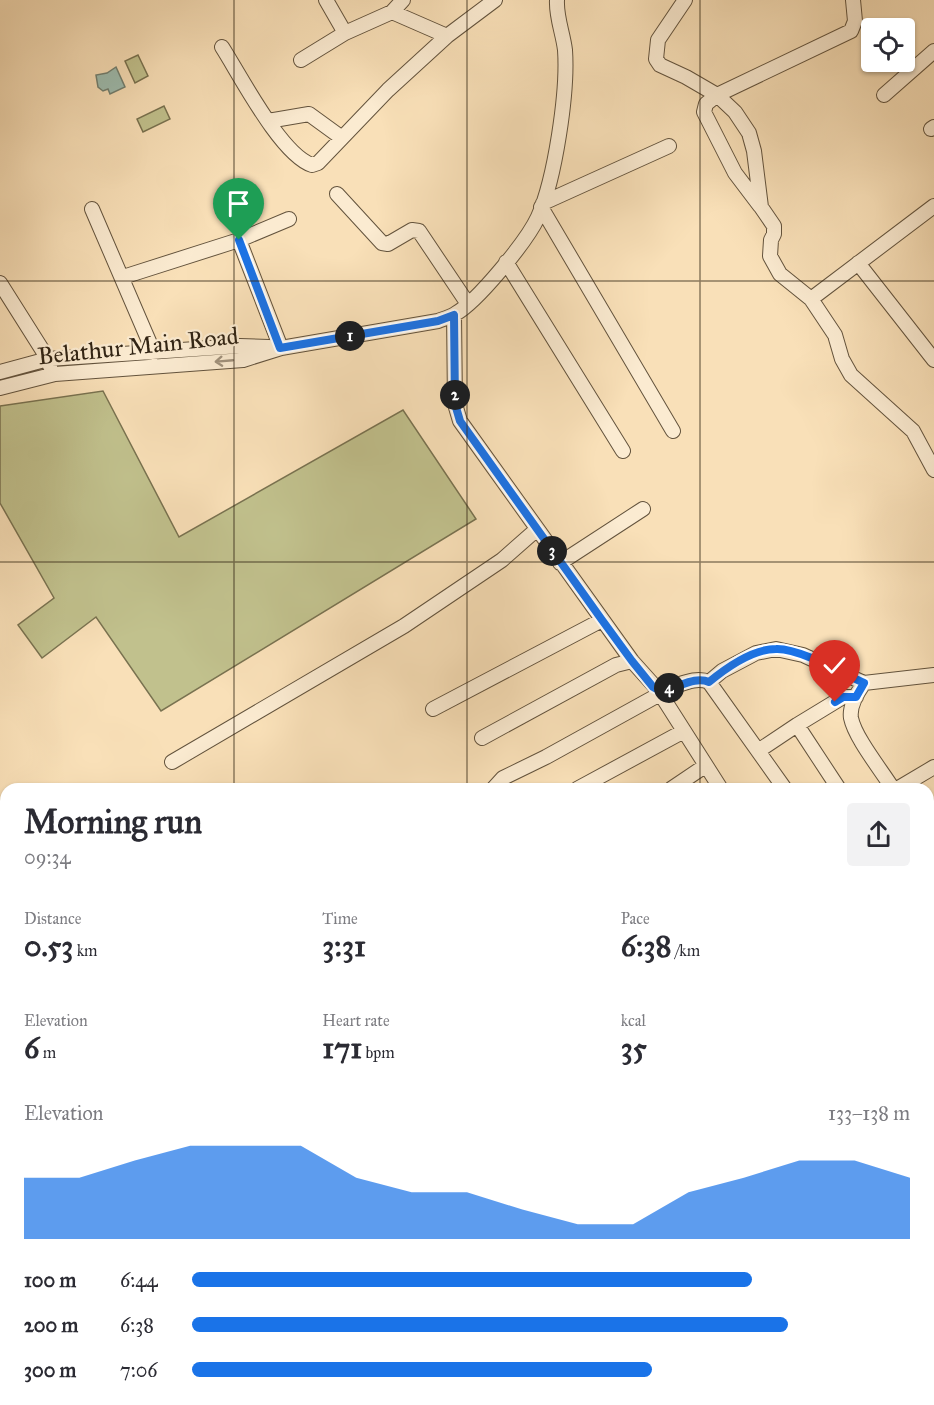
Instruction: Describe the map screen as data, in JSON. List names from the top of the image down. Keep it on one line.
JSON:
{"streets":{"street":["Belathur Main Road"]},"page":{"pins":["1","2","3","4"],"heading":["Morning run","09:34"],"stats":[["Distance","0.53 km"],["Time","3:31"],["Pace","6:38 /km"],["Elevation","6 m"],["Heart rate","171 bpm"],["kcal","35"]],"chart":["Elevation","133–138 m"],"list":[{"name":"100 m","note":"6:44"},{"name":"200 m","note":"6:38"},{"name":"300 m","note":"7:06"}]}}
